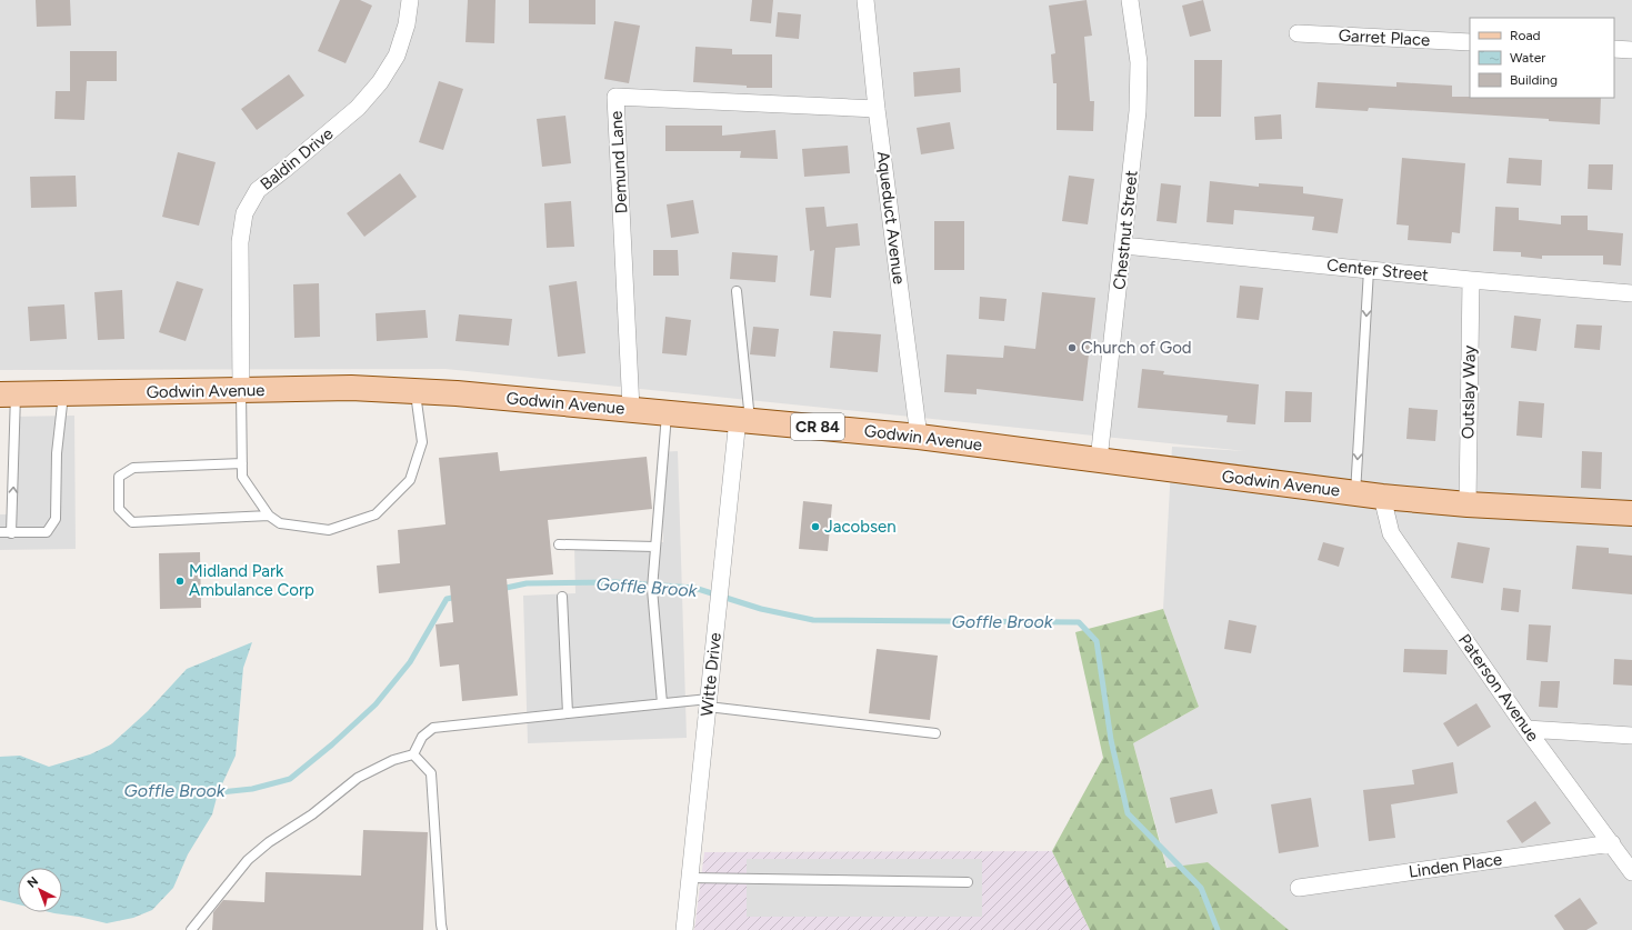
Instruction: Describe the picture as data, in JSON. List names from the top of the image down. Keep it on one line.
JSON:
{"streets":{"main road":["Godwin Avenue","CR 84"],"street":["Garret Place","Baldin Drive","Demund Lane","Aqueduct Avenue","Chestnut Street","Center Street","Outslay Way","Witte Drive","Paterson Avenue","Linden Place"]},"crossings":[["Baldin Drive","Godwin Avenue"],["Demund Lane","Aqueduct Avenue"],["Demund Lane","Godwin Avenue"],["Aqueduct Avenue","Godwin Avenue"],["Chestnut Street","Center Street"],["Chestnut Street","Godwin Avenue"],["Center Street","Outslay Way"],["Godwin Avenue","Outslay Way"],["Godwin Avenue","Witte Drive"],["Godwin Avenue","Paterson Avenue"],["Paterson Avenue","Linden Place"]],"water":["Goffle Brook"],"places":["Church of God","Jacobsen","Midland Park Ambulance Corp"],"legend":["Road","Water","Building"],"north":"top left"}
